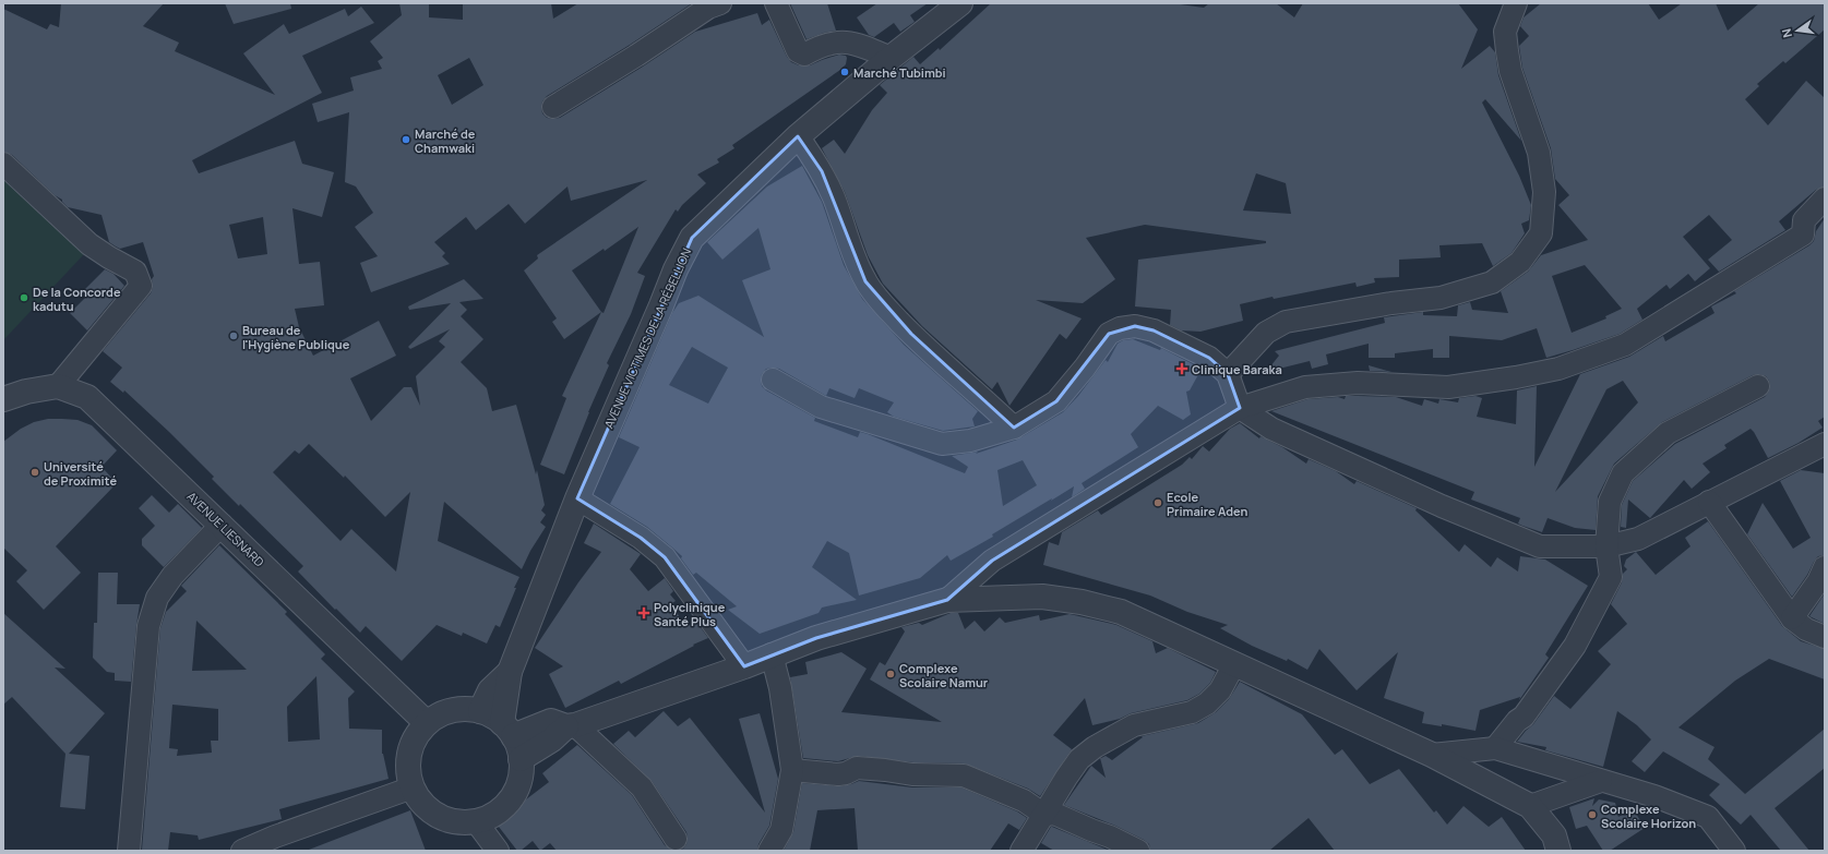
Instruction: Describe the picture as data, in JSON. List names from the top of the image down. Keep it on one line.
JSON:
{"streets":{"street":["AVENUE VICTIMES DE LA RÉBELLION","AVENUE LIESNARD"]},"places":{"other":["Marché Tubimbi","Marché de Chamwaki","De la Concorde kadutu","Bureau de l'Hygiène Publique","Université de Proximité","Ecole Primaire Aden","Complexe Scolaire Namur","Complexe Scolaire Horizon"],"health":["Clinique Baraka","Polyclinique Santé Plus"]},"north":"left"}
